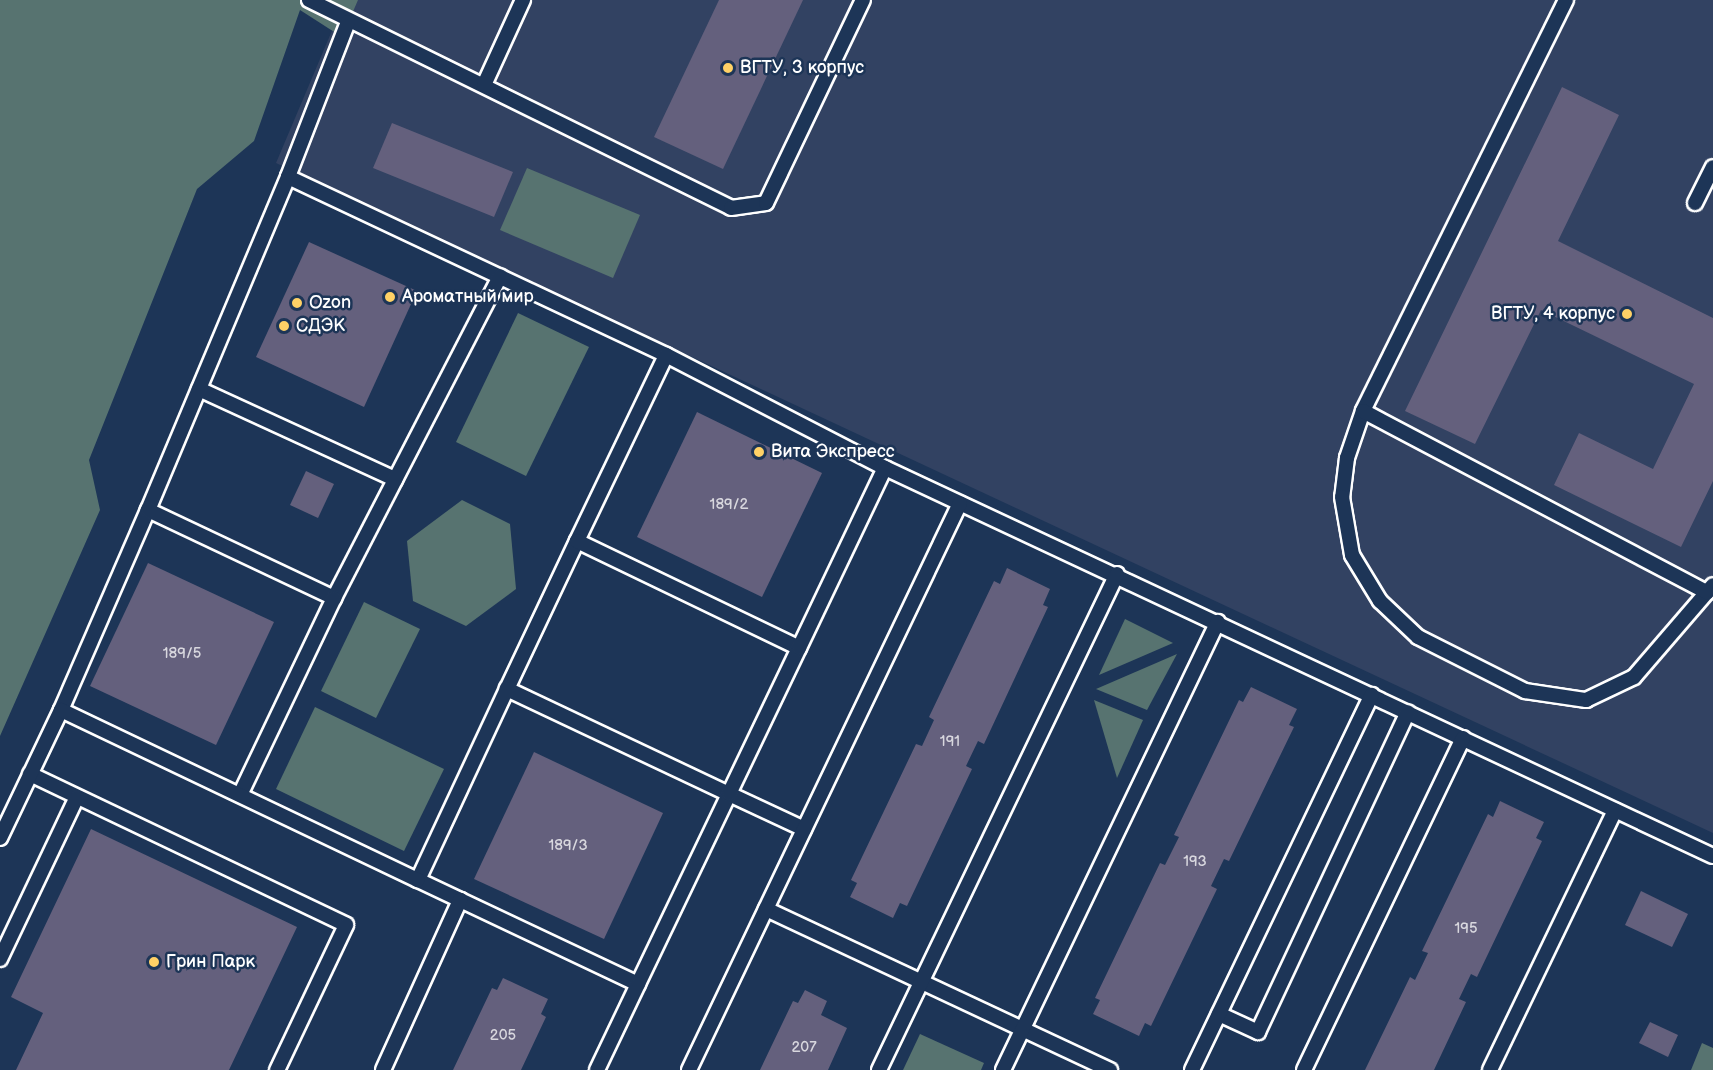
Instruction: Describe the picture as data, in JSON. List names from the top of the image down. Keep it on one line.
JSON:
{"places":["ВГТУ, 3 корпус","Ароматный мир","Ozon","ВГТУ, 4 корпус","СДЭК","Вита Экспресс","Грин Парк"],"house_numbers":["189/2","189/5","191","189/3","193","195","205","207"]}
